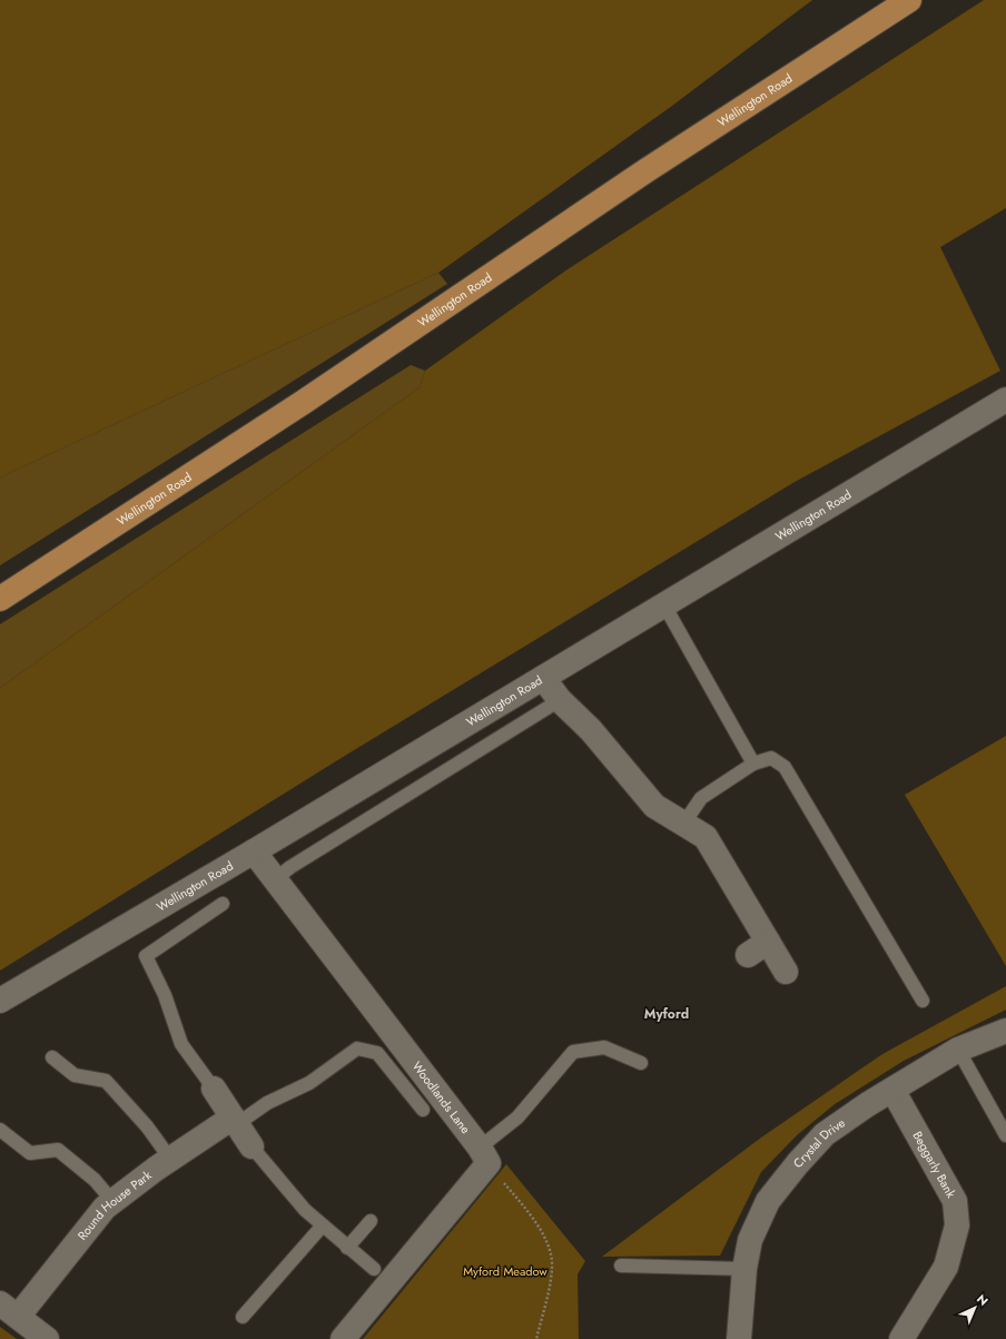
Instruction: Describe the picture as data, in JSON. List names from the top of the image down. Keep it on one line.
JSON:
{"streets":{"main road":["Wellington Road"],"street":["Woodlands Lane","Crystal Drive","Beggarly Bank","Round House Park"]},"crossings":[["Wellington Road","Woodlands Lane"],["Crystal Drive","Beggarly Bank"]],"districts":["Myford"],"parks":["Myford Meadow"],"north":"top right"}
